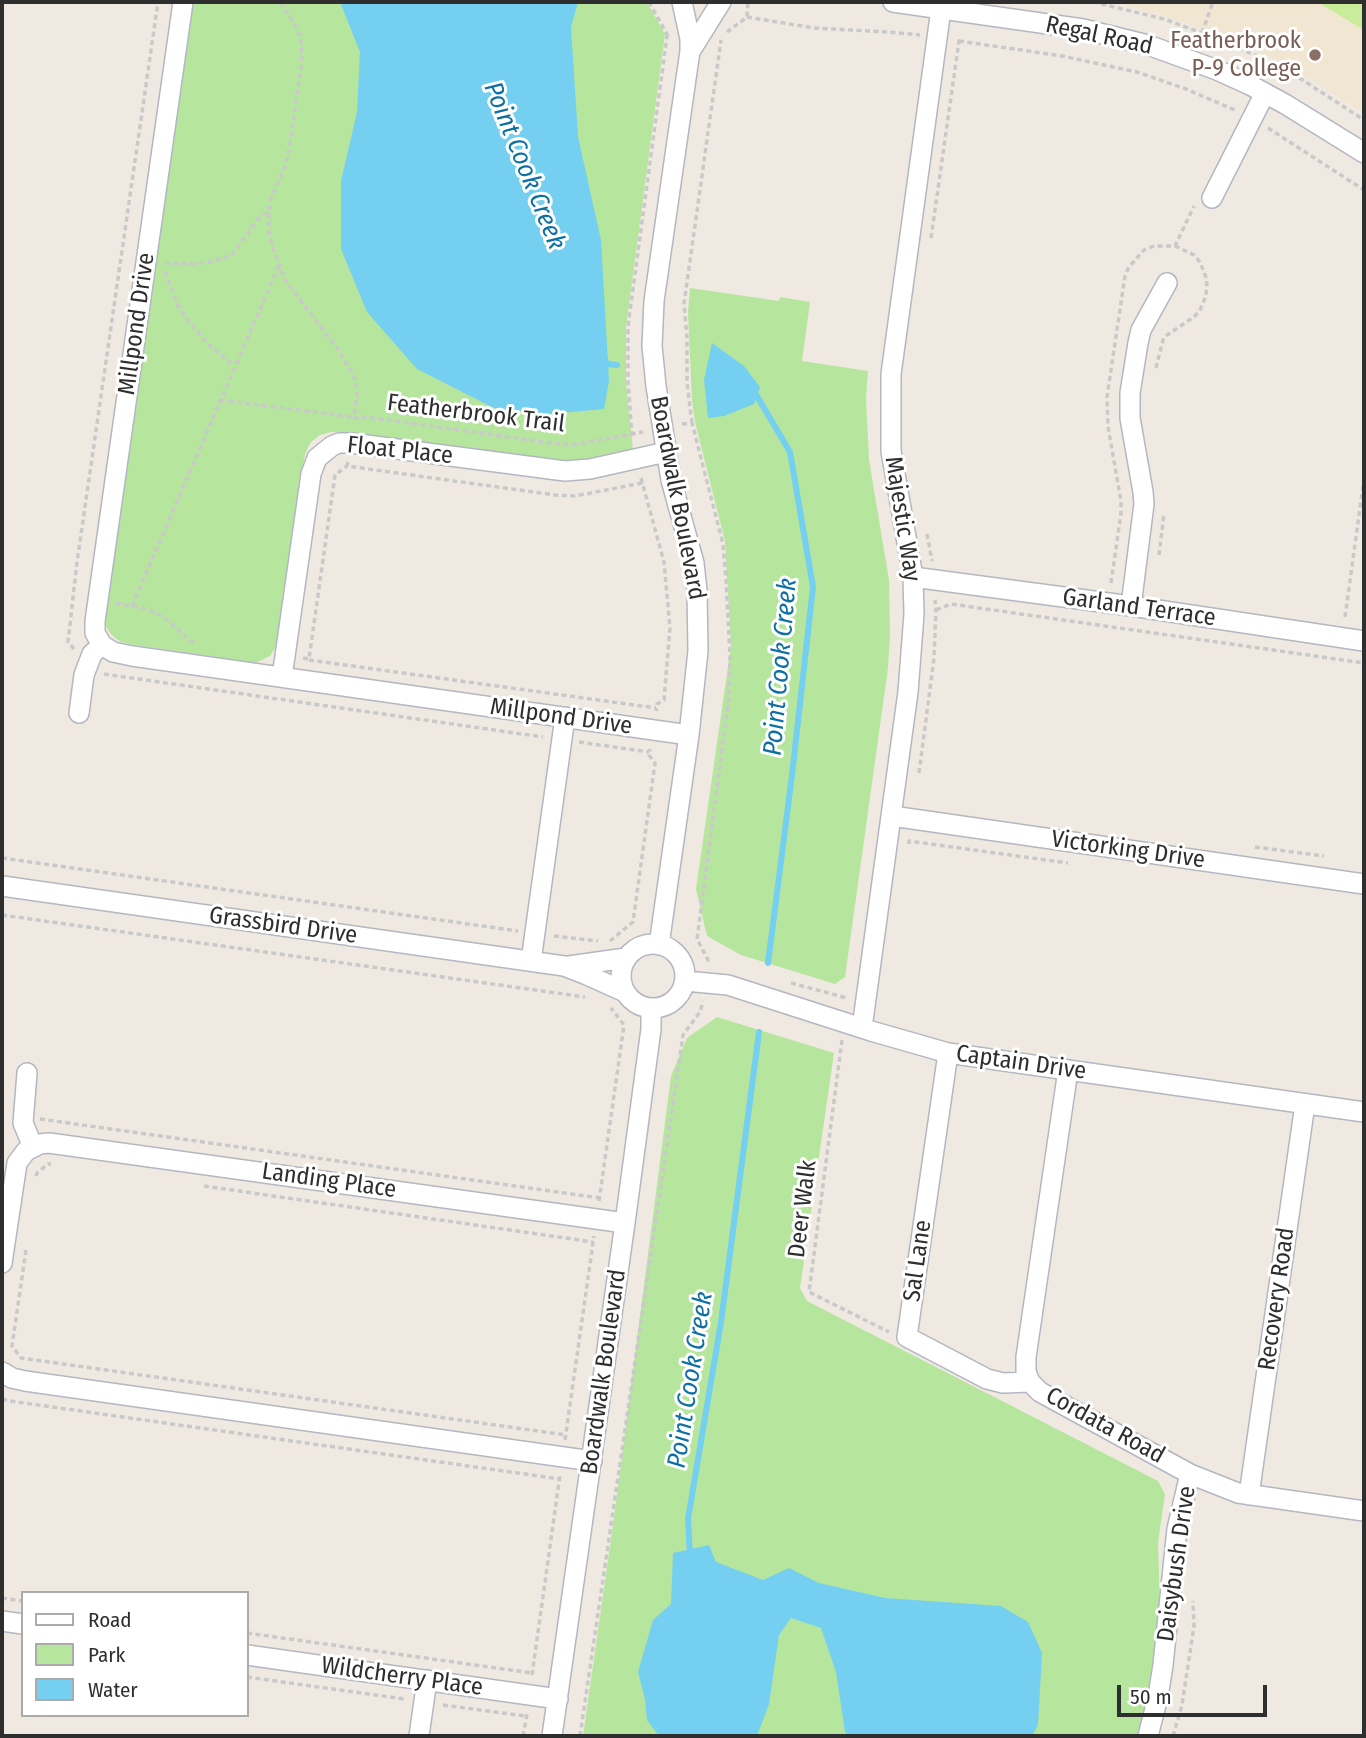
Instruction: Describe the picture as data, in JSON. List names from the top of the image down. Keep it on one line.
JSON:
{"streets":{"street":["Regal Road","Millpond Drive","Float Place","Boardwalk Boulevard","Majestic Way","Garland Terrace","Victorking Drive","Grassbird Drive","Captain Drive","Landing Place","Sal Lane","Recovery Road","Cordata Road","Daisybush Drive","Wildcherry Place"],"path":["Featherbrook Trail","Deer Walk"]},"crossings":[["Regal Road","Majestic Way"],["Millpond Drive","Float Place"],["Millpond Drive","Boardwalk Boulevard"],["Featherbrook Trail","Boardwalk Boulevard"],["Float Place","Boardwalk Boulevard"],["Boardwalk Boulevard","Grassbird Drive"],["Boardwalk Boulevard","Captain Drive"],["Boardwalk Boulevard","Landing Place"],["Boardwalk Boulevard","Wildcherry Place"],["Majestic Way","Garland Terrace"],["Majestic Way","Victorking Drive"],["Majestic Way","Captain Drive"],["Majestic Way","Deer Walk"],["Grassbird Drive","Captain Drive"],["Captain Drive","Deer Walk"],["Captain Drive","Sal Lane"],["Captain Drive","Recovery Road"],["Captain Drive","Cordata Road"],["Deer Walk","Sal Lane"],["Sal Lane","Cordata Road"],["Recovery Road","Cordata Road"],["Cordata Road","Daisybush Drive"]],"water":["Point Cook Creek"],"places":["Featherbrook P-9 College"],"legend":["Road","Park","Water"],"scale_bar":"50 m"}
